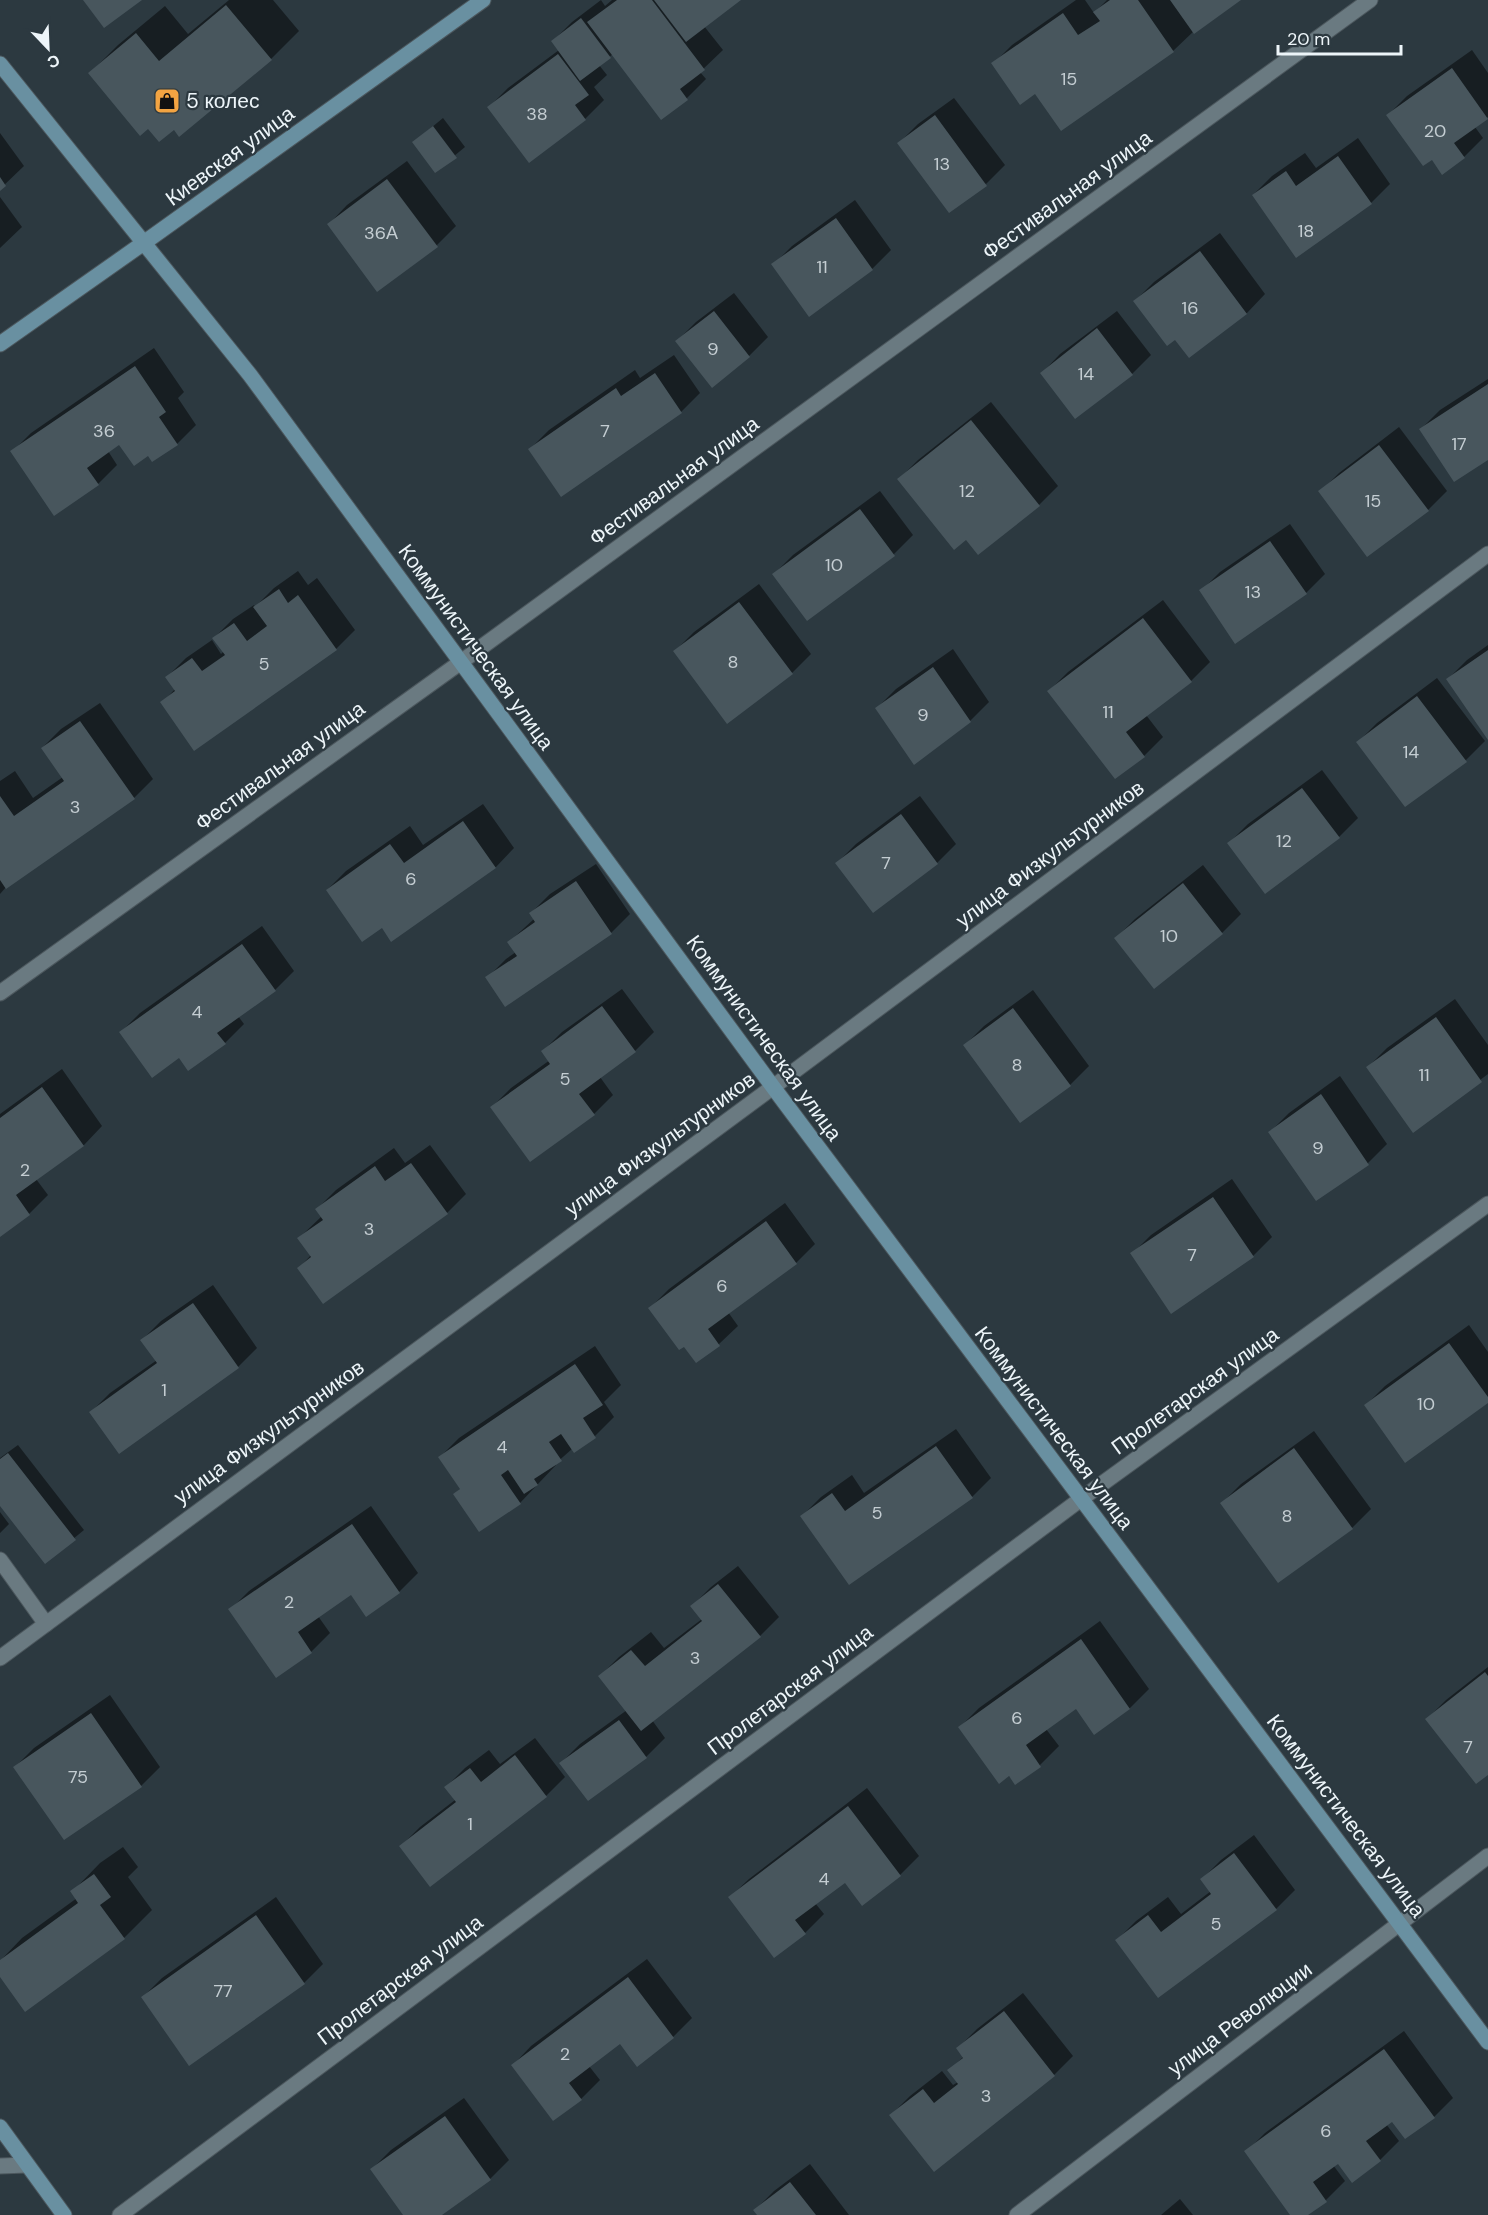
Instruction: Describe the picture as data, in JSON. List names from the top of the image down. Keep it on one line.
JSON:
{"streets":{"street":["Киевская улица","Фестивальная улица","Коммунистическая улица","улица Физкультурников","Пролетарская улица","улица Революции"]},"crossings":[["Киевская улица","Коммунистическая улица"],["Фестивальная улица","Коммунистическая улица"],["Коммунистическая улица","улица Физкультурников"],["Коммунистическая улица","Пролетарская улица"],["Коммунистическая улица","улица Революции"]],"places":{"shop":["5 колес"]},"house_numbers":["15","38","20","13","18","36А","11","16","9","14","36","7","17","12","15","10","13","8","5","11","9","14","3","12","7","6","10","4","8","11","5","9","2","3","7","6","1","10","4","5","8","2","3","6","7","75","1","4","5","77","2","3","6"],"scale_bar":"20 m","north":"bottom right"}
